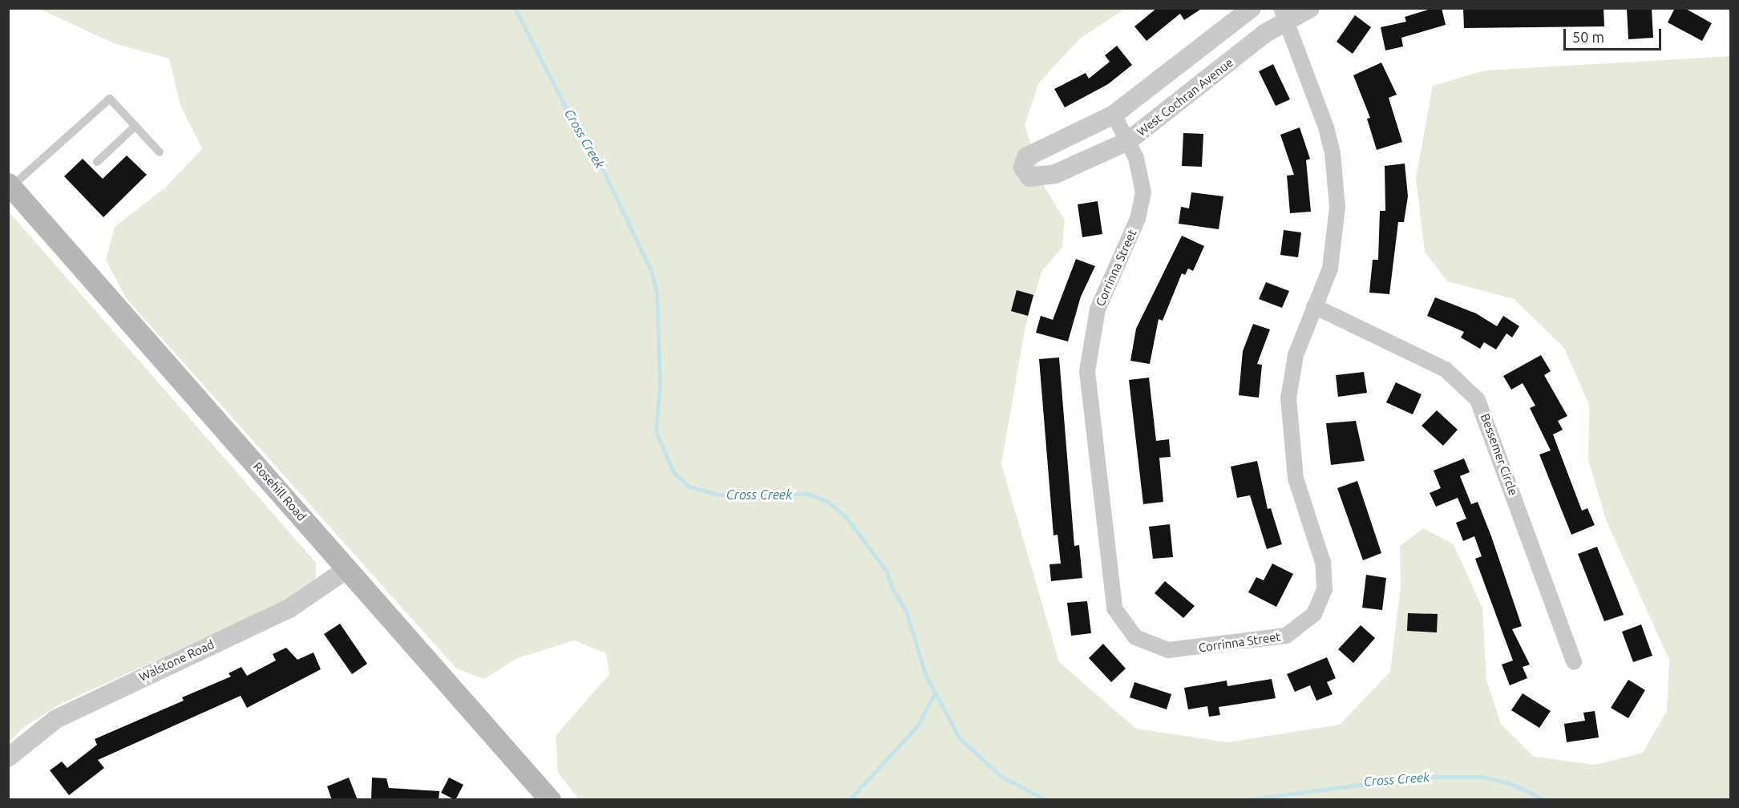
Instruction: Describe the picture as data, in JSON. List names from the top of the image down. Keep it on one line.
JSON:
{"streets":{"main road":["Rosehill Road"],"street":["West Cochran Avenue","Corrinna Street","Bessemer Circle","Walstone Road"]},"crossings":[["West Cochran Avenue","Corrinna Street"],["Corrinna Street","Bessemer Circle"],["Rosehill Road","Walstone Road"]],"water":["Cross Creek"],"scale_bar":"50 m"}
